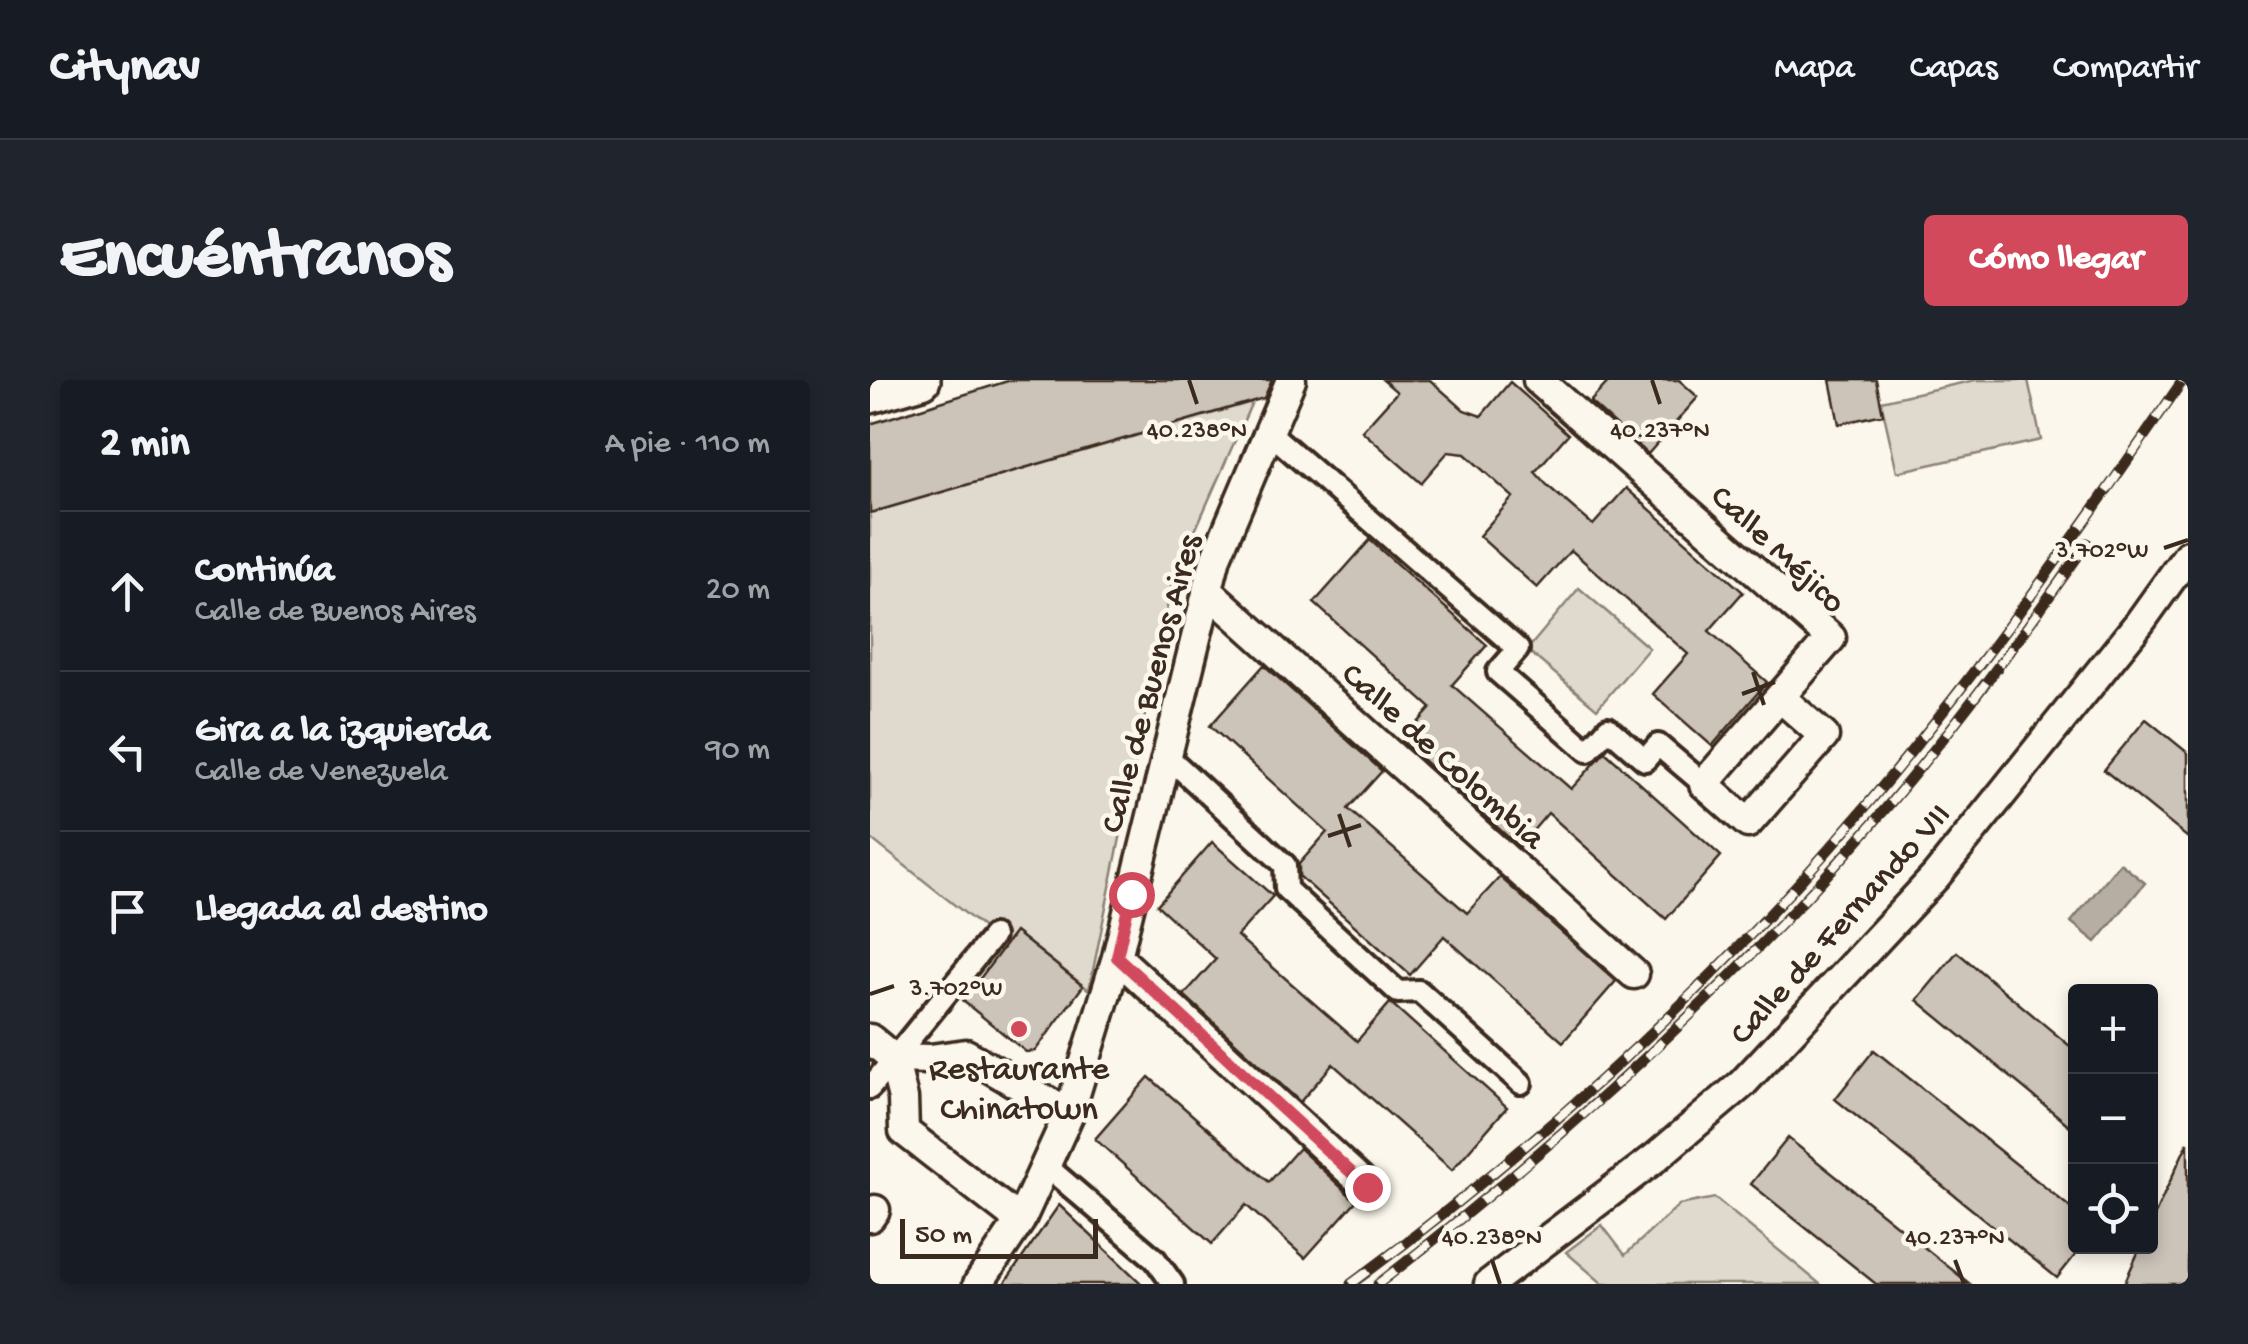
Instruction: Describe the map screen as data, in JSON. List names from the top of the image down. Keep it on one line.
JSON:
{"streets":{"street":["Calle Méjico","Calle de Buenos Aires","Calle de Colombia","Calle de Fernando VII"]},"crossings":[["Calle de Buenos Aires","Calle de Colombia"]],"places":["Restaurante Chinatown"],"scale_bar":"50 m","page":{"header":"Citynav","nav":["Mapa","Capas","Compartir"],"buttons":"Cómo llegar","title":"Encuéntranos","heading":["2 min","A pie · 110 m"],"list":[["Continúa","Calle de Buenos Aires","20 m"],["Gira a la izquierda","Calle de Venezuela","90 m"],"Llegada al destino"],"map_buttons":["+","−"],"scale":"50 m"},"coordinates":["40.238°N","40.237°N","3.702°W"]}
